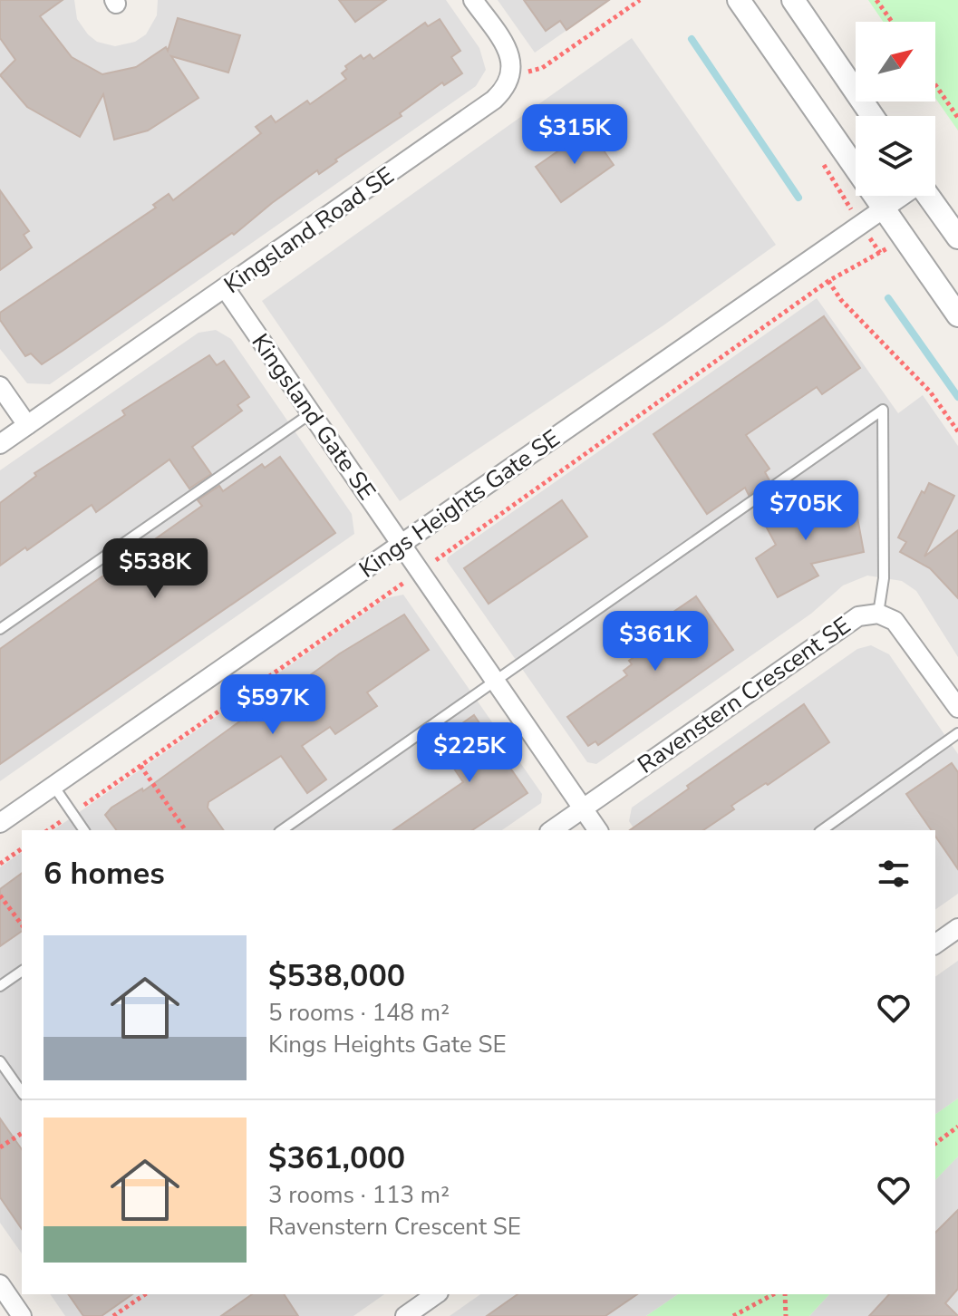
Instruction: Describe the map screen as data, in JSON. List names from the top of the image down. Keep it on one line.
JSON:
{"streets":{"street":["Kingsland Road SE","Kingsland Gate SE","Kings Heights Gate SE","Ravenstern Crescent SE"]},"crossings":[["Kingsland Road SE","Kingsland Gate SE"],["Kingsland Gate SE","Kings Heights Gate SE"],["Kingsland Gate SE","Ravenstern Crescent SE"]],"north":"top right","page":{"price":["$315K","$705K","$538K","$361K","$597K","$225K"],"heading":"6 homes","list":[{"name":"$538,000","note":"5 rooms · 148 m² · Kings Heights Gate SE"},{"name":"$361,000","note":"3 rooms · 113 m² · Ravenstern Crescent SE"}]}}
